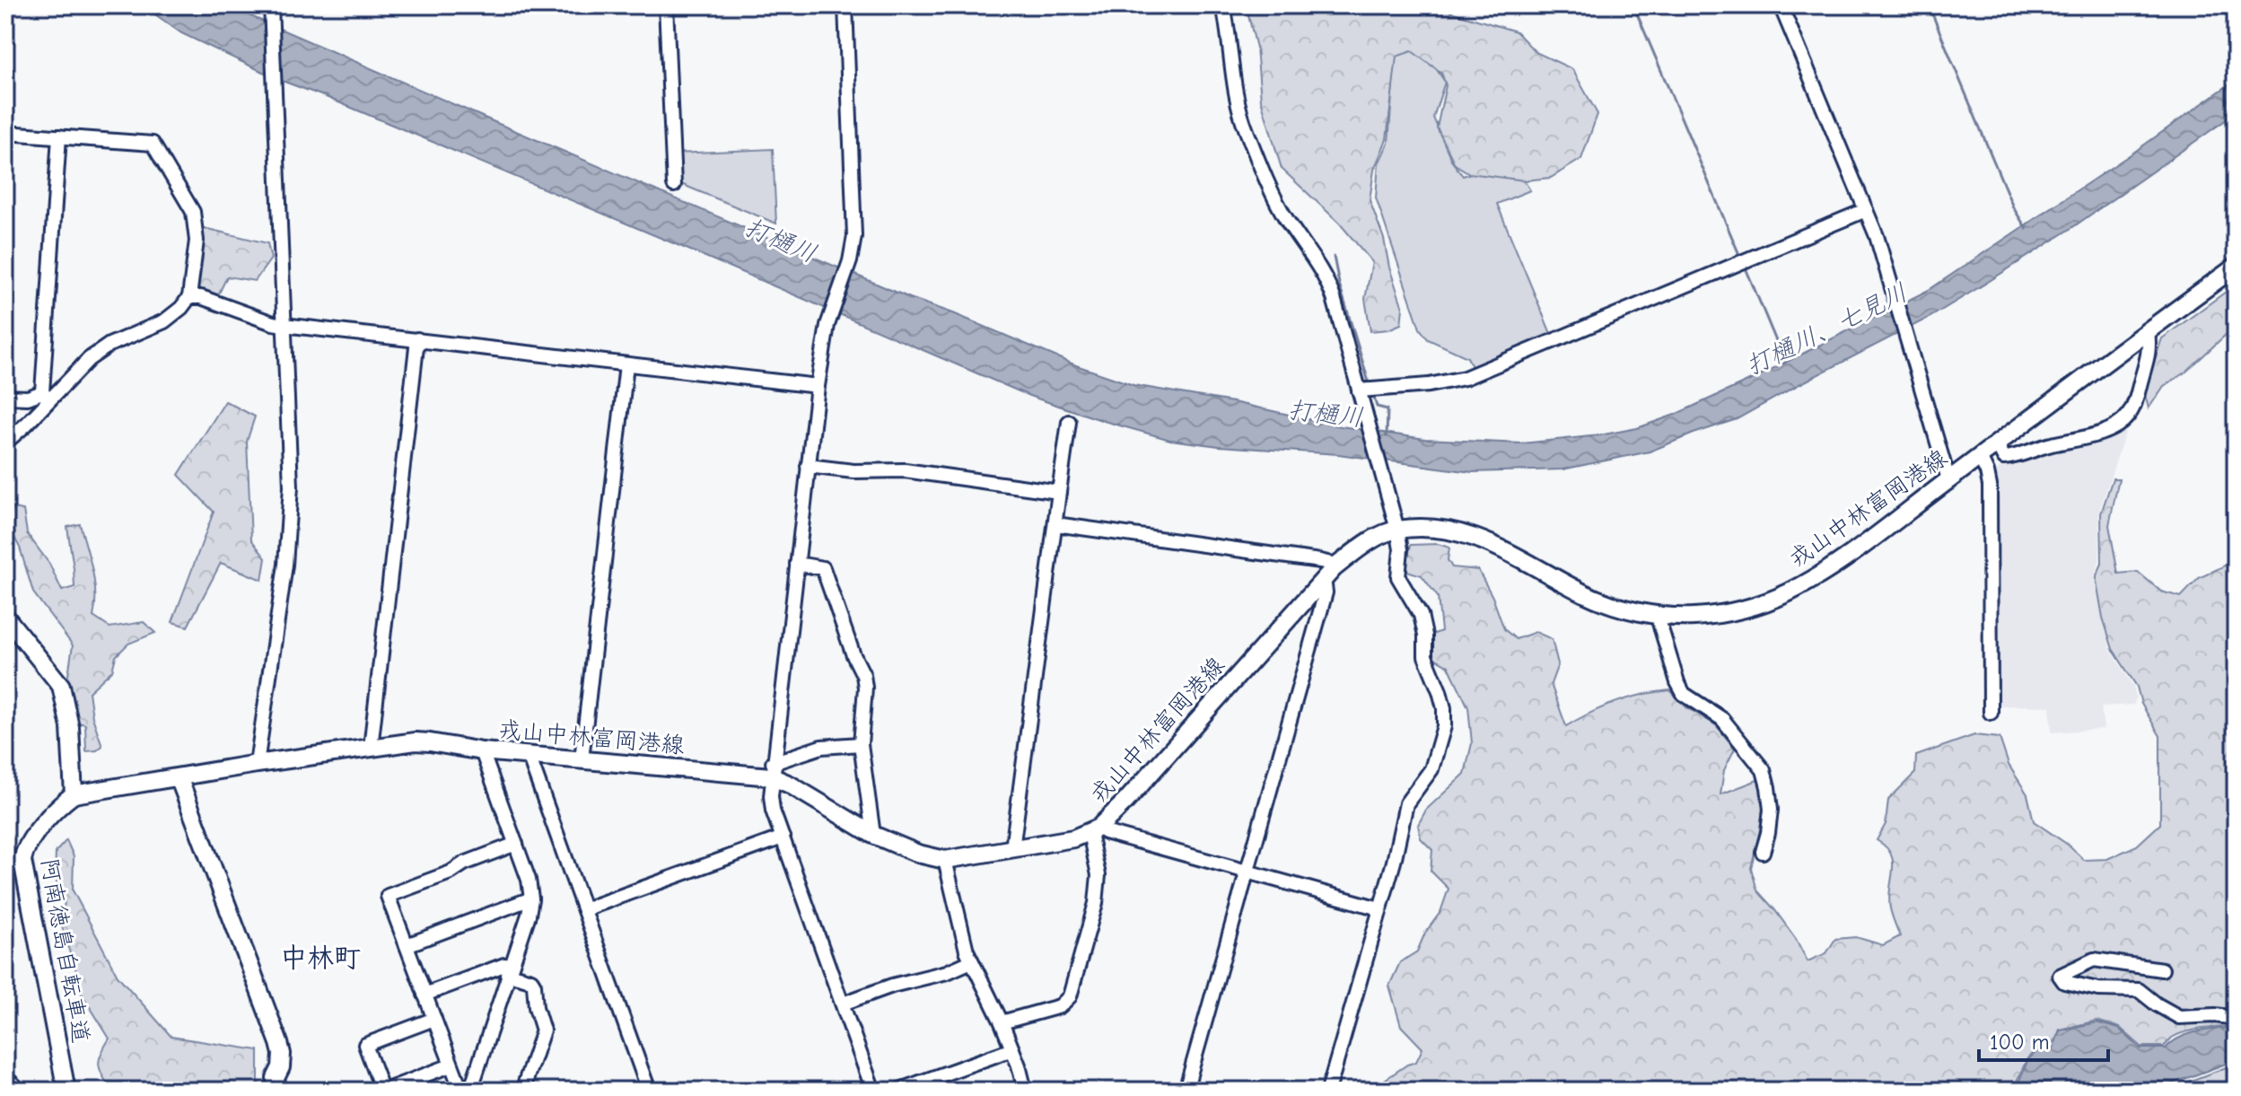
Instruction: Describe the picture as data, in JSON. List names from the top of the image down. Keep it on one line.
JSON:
{"streets":{"main road":["戎山中林富岡港線","阿南徳島自転車道"]},"crossings":[["戎山中林富岡港線","阿南徳島自転車道"]],"districts":["中林町"],"water":["打樋川","打樋川、七見川"],"scale_bar":"100 m"}
